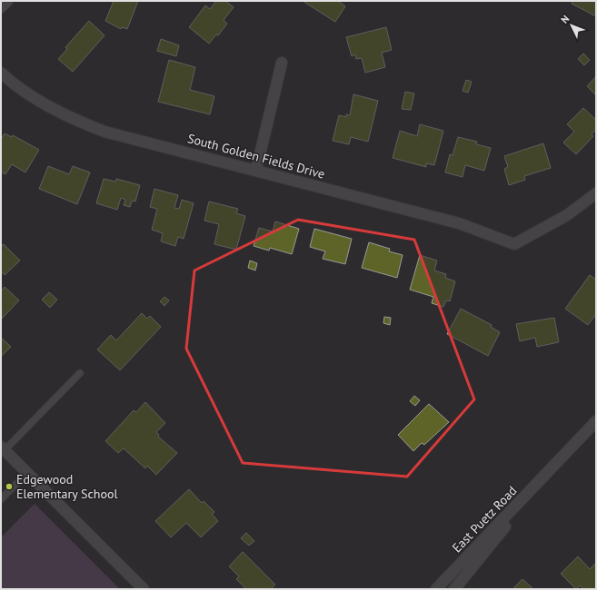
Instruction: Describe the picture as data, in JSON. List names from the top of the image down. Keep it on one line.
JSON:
{"streets":{"street":["South Golden Fields Drive","East Puetz Road"]},"places":["Edgewood Elementary School"],"north":"top left"}
